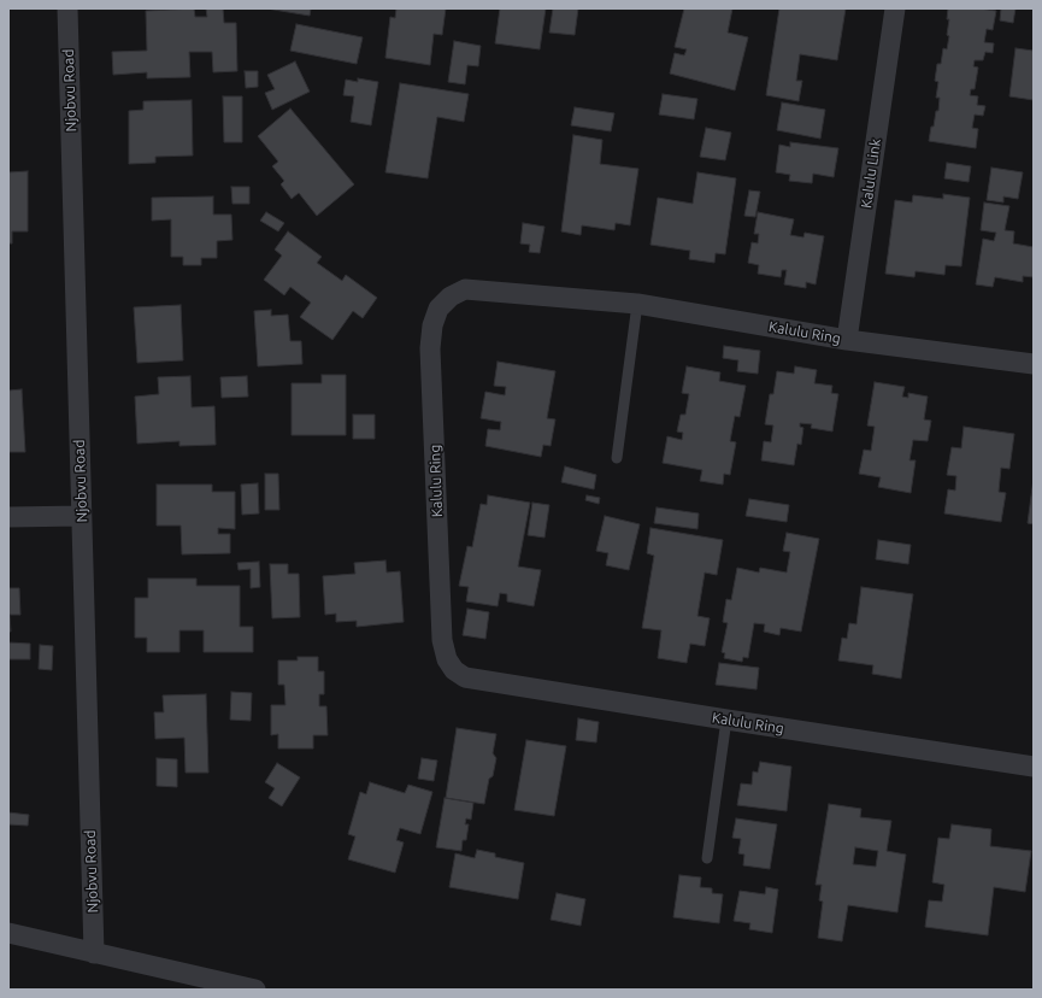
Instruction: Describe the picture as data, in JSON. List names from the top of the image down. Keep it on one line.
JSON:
{"streets":{"street":["Njobvu Road","Kalulu Link","Kalulu Ring"]},"crossings":[["Kalulu Link","Kalulu Ring"]]}
